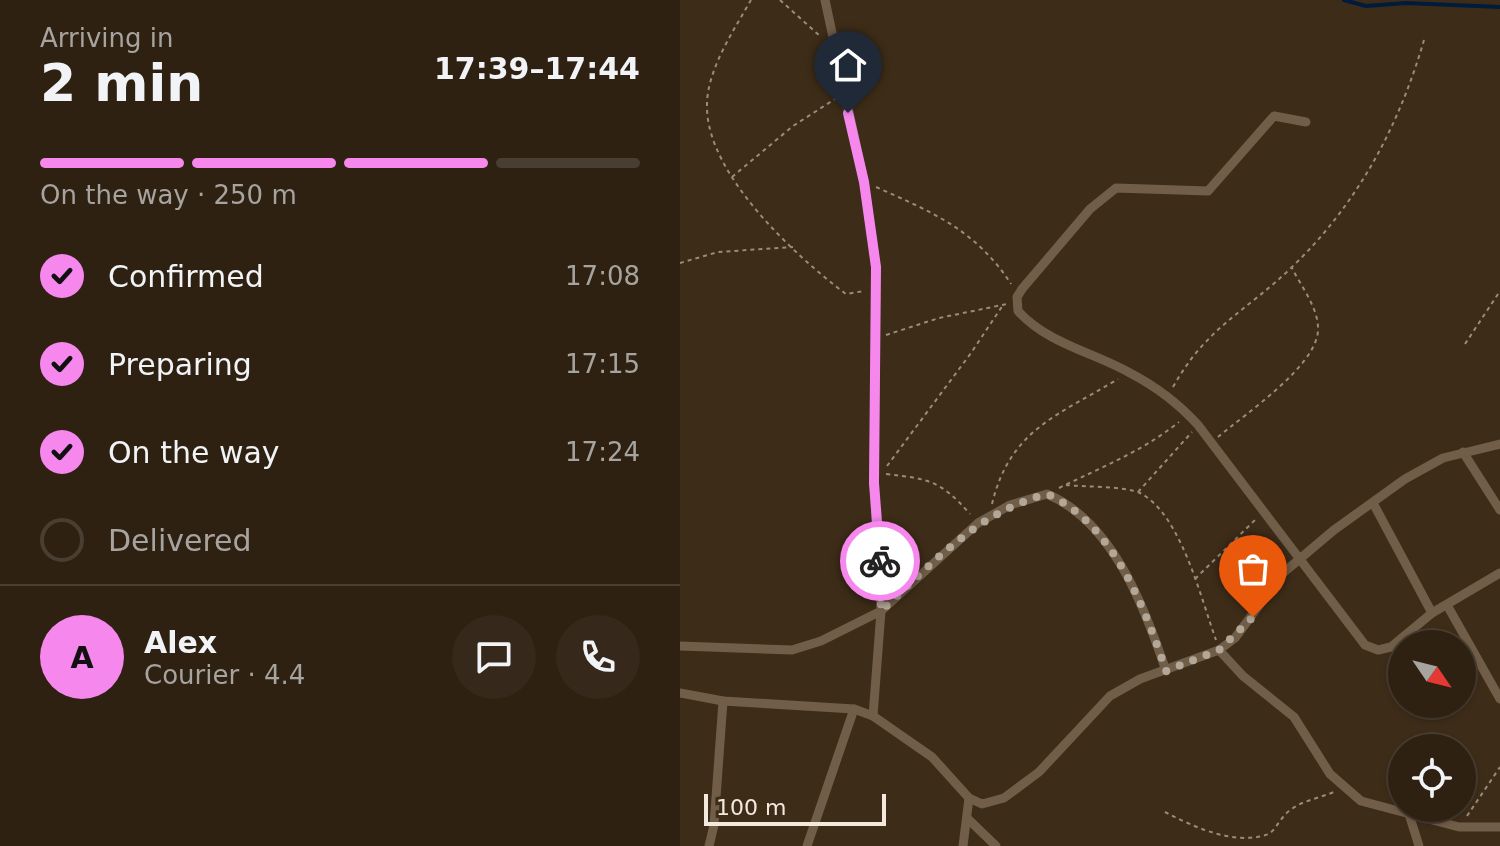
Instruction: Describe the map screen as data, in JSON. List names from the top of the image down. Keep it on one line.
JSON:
{"scale_bar":"100 m","north":"bottom right","page":{"heading":["2 min","Arriving in","17:39–17:44"],"panel":["Alex","Courier · 4.4"],"bar":"On the way · 250 m","list":[["Confirmed","17:08"],["Preparing","17:15"],["On the way","17:24"],"Delivered"],"round":"A","scale":"100 m"}}
